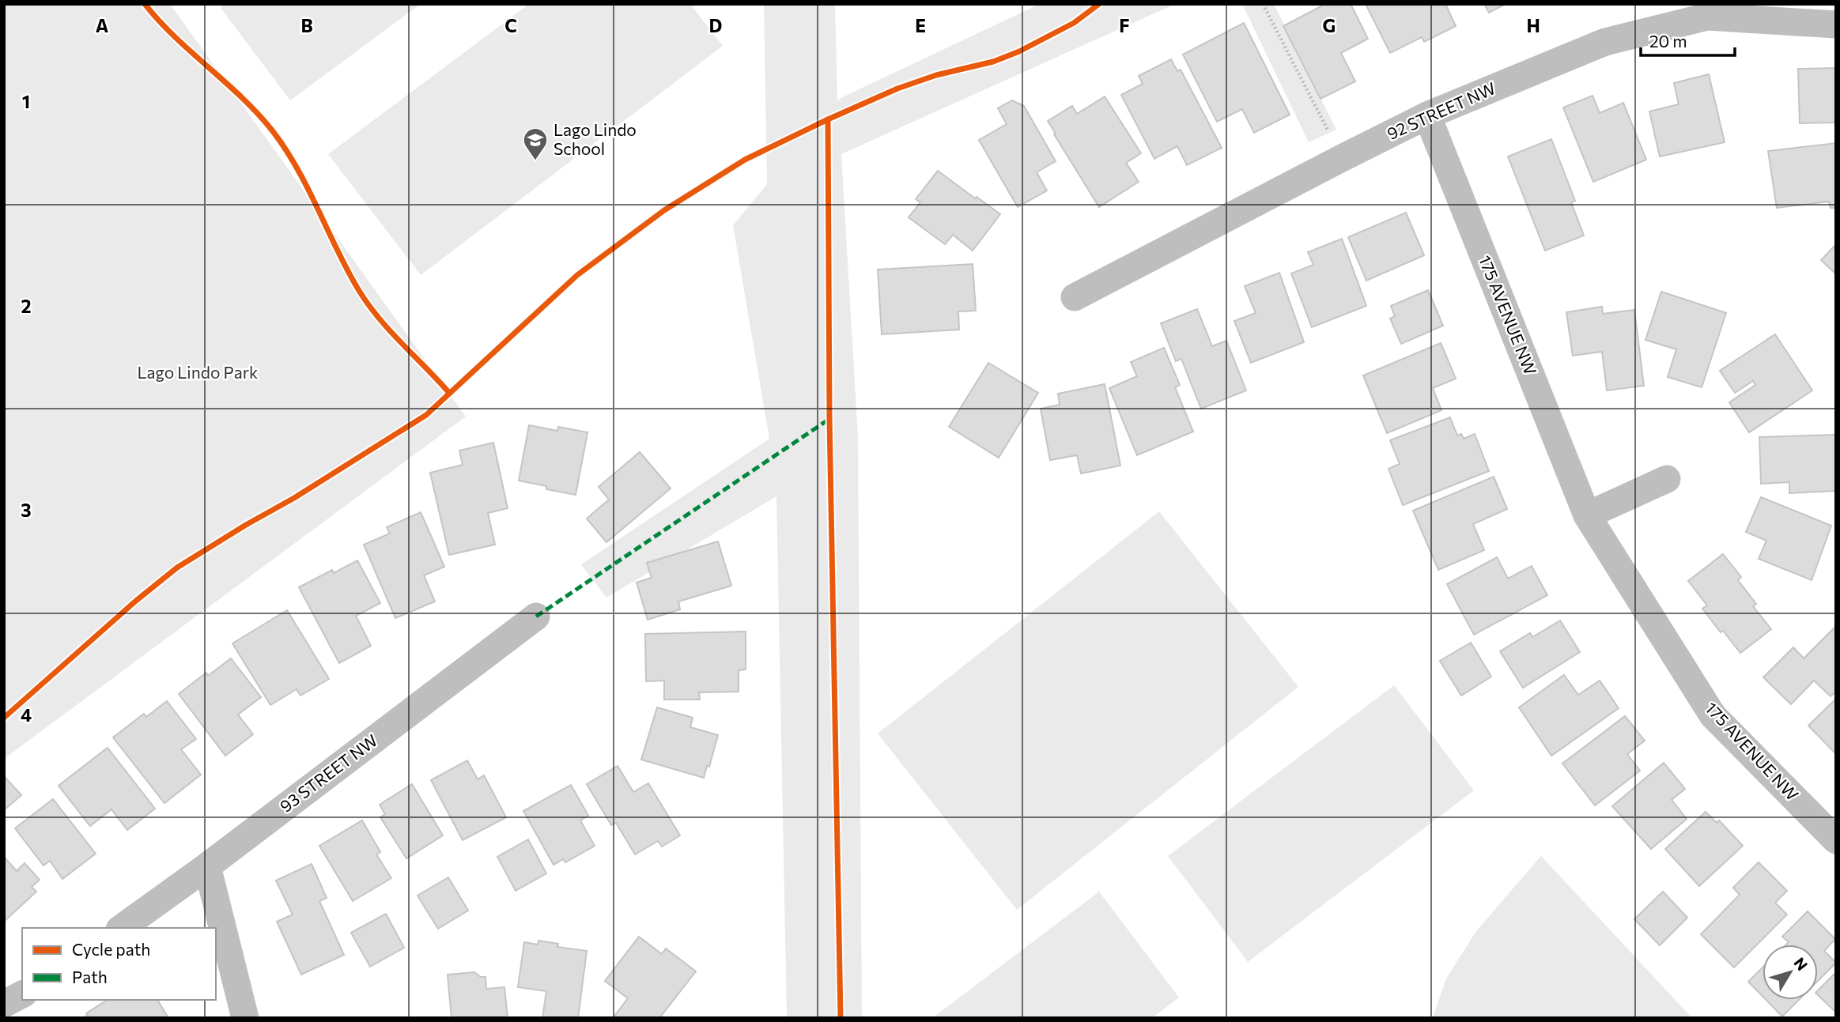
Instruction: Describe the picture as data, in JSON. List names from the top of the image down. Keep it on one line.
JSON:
{"streets":{"street":["92 STREET NW","175 AVENUE NW","93 STREET NW"]},"crossings":[["92 STREET NW","175 AVENUE NW"]],"parks":["Lago Lindo Park"],"places":{"school or university":["Lago Lindo School"]},"legend":["Cycle path","Path"],"scale_bar":"20 m","north":"top right","grid":{"columns":["A","B","C","D","E","F","G","H"],"rows":["1","2","3","4"]}}
